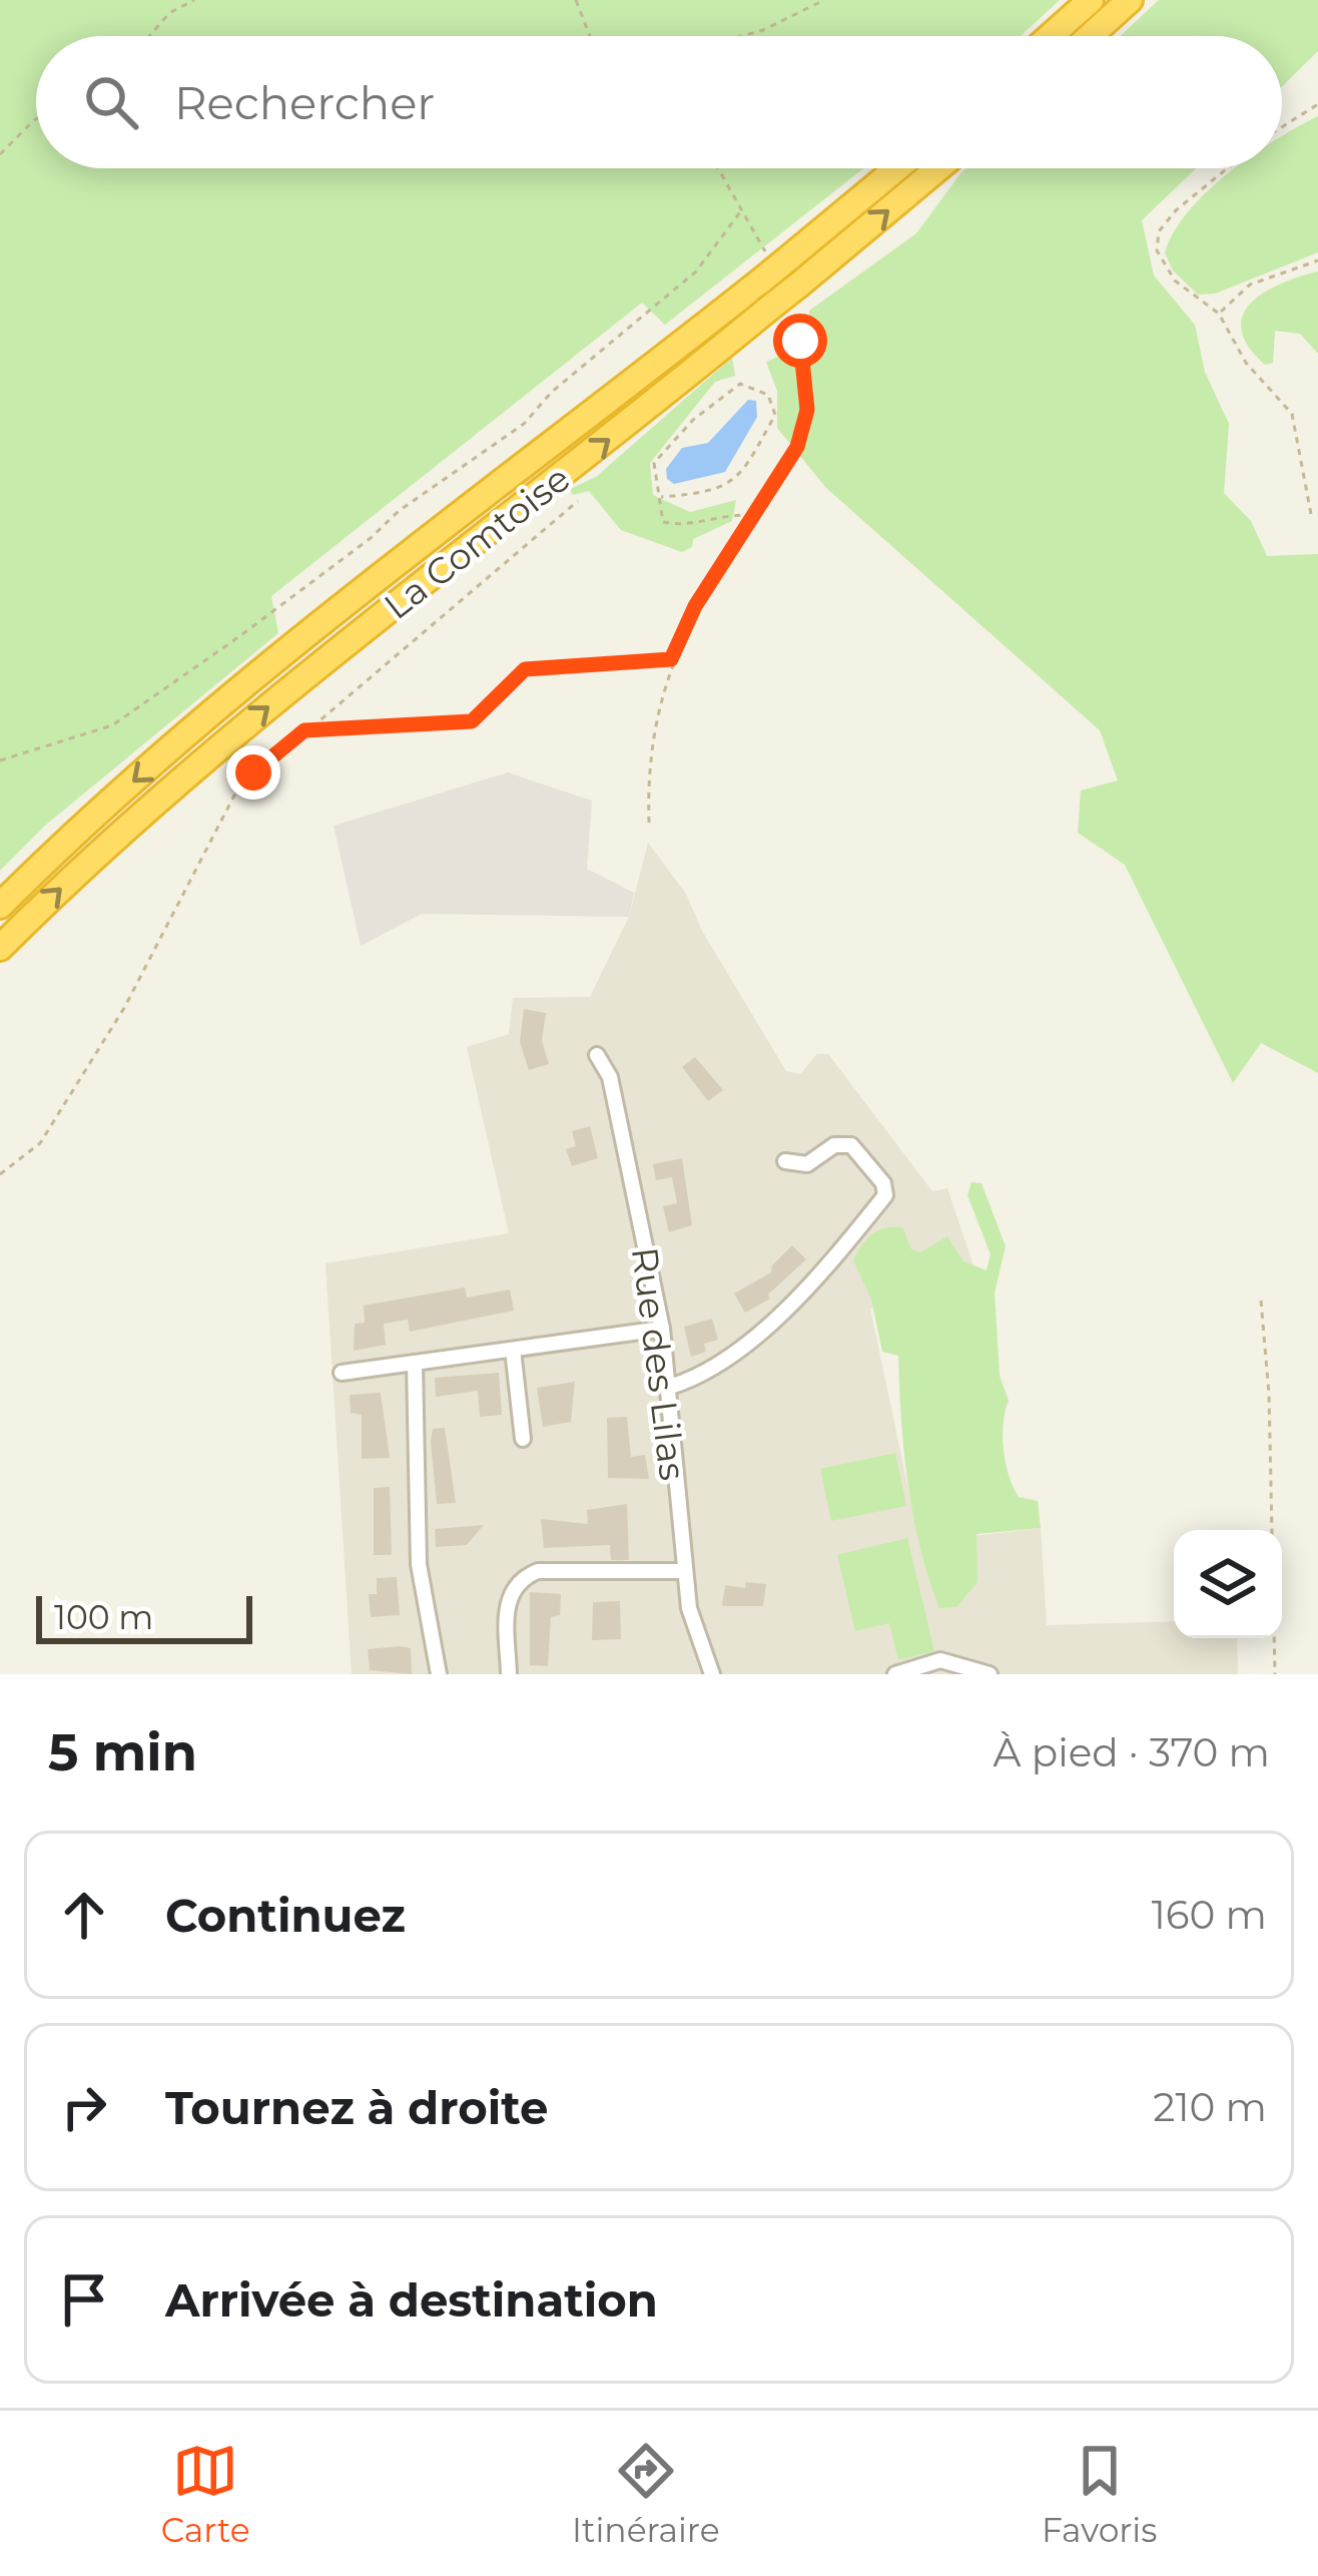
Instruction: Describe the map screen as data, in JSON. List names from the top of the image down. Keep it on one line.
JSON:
{"streets":{"highway":["La Comtoise"],"street":["Rue des Lilas"]},"scale_bar":"100 m","page":{"search":"Rechercher","scale":"100 m","heading":["5 min","À pied · 370 m"],"list":[["Continuez","160 m"],["Tournez à droite","210 m"],"Arrivée à destination"],"nav":["Carte","Itinéraire","Favoris"]}}
